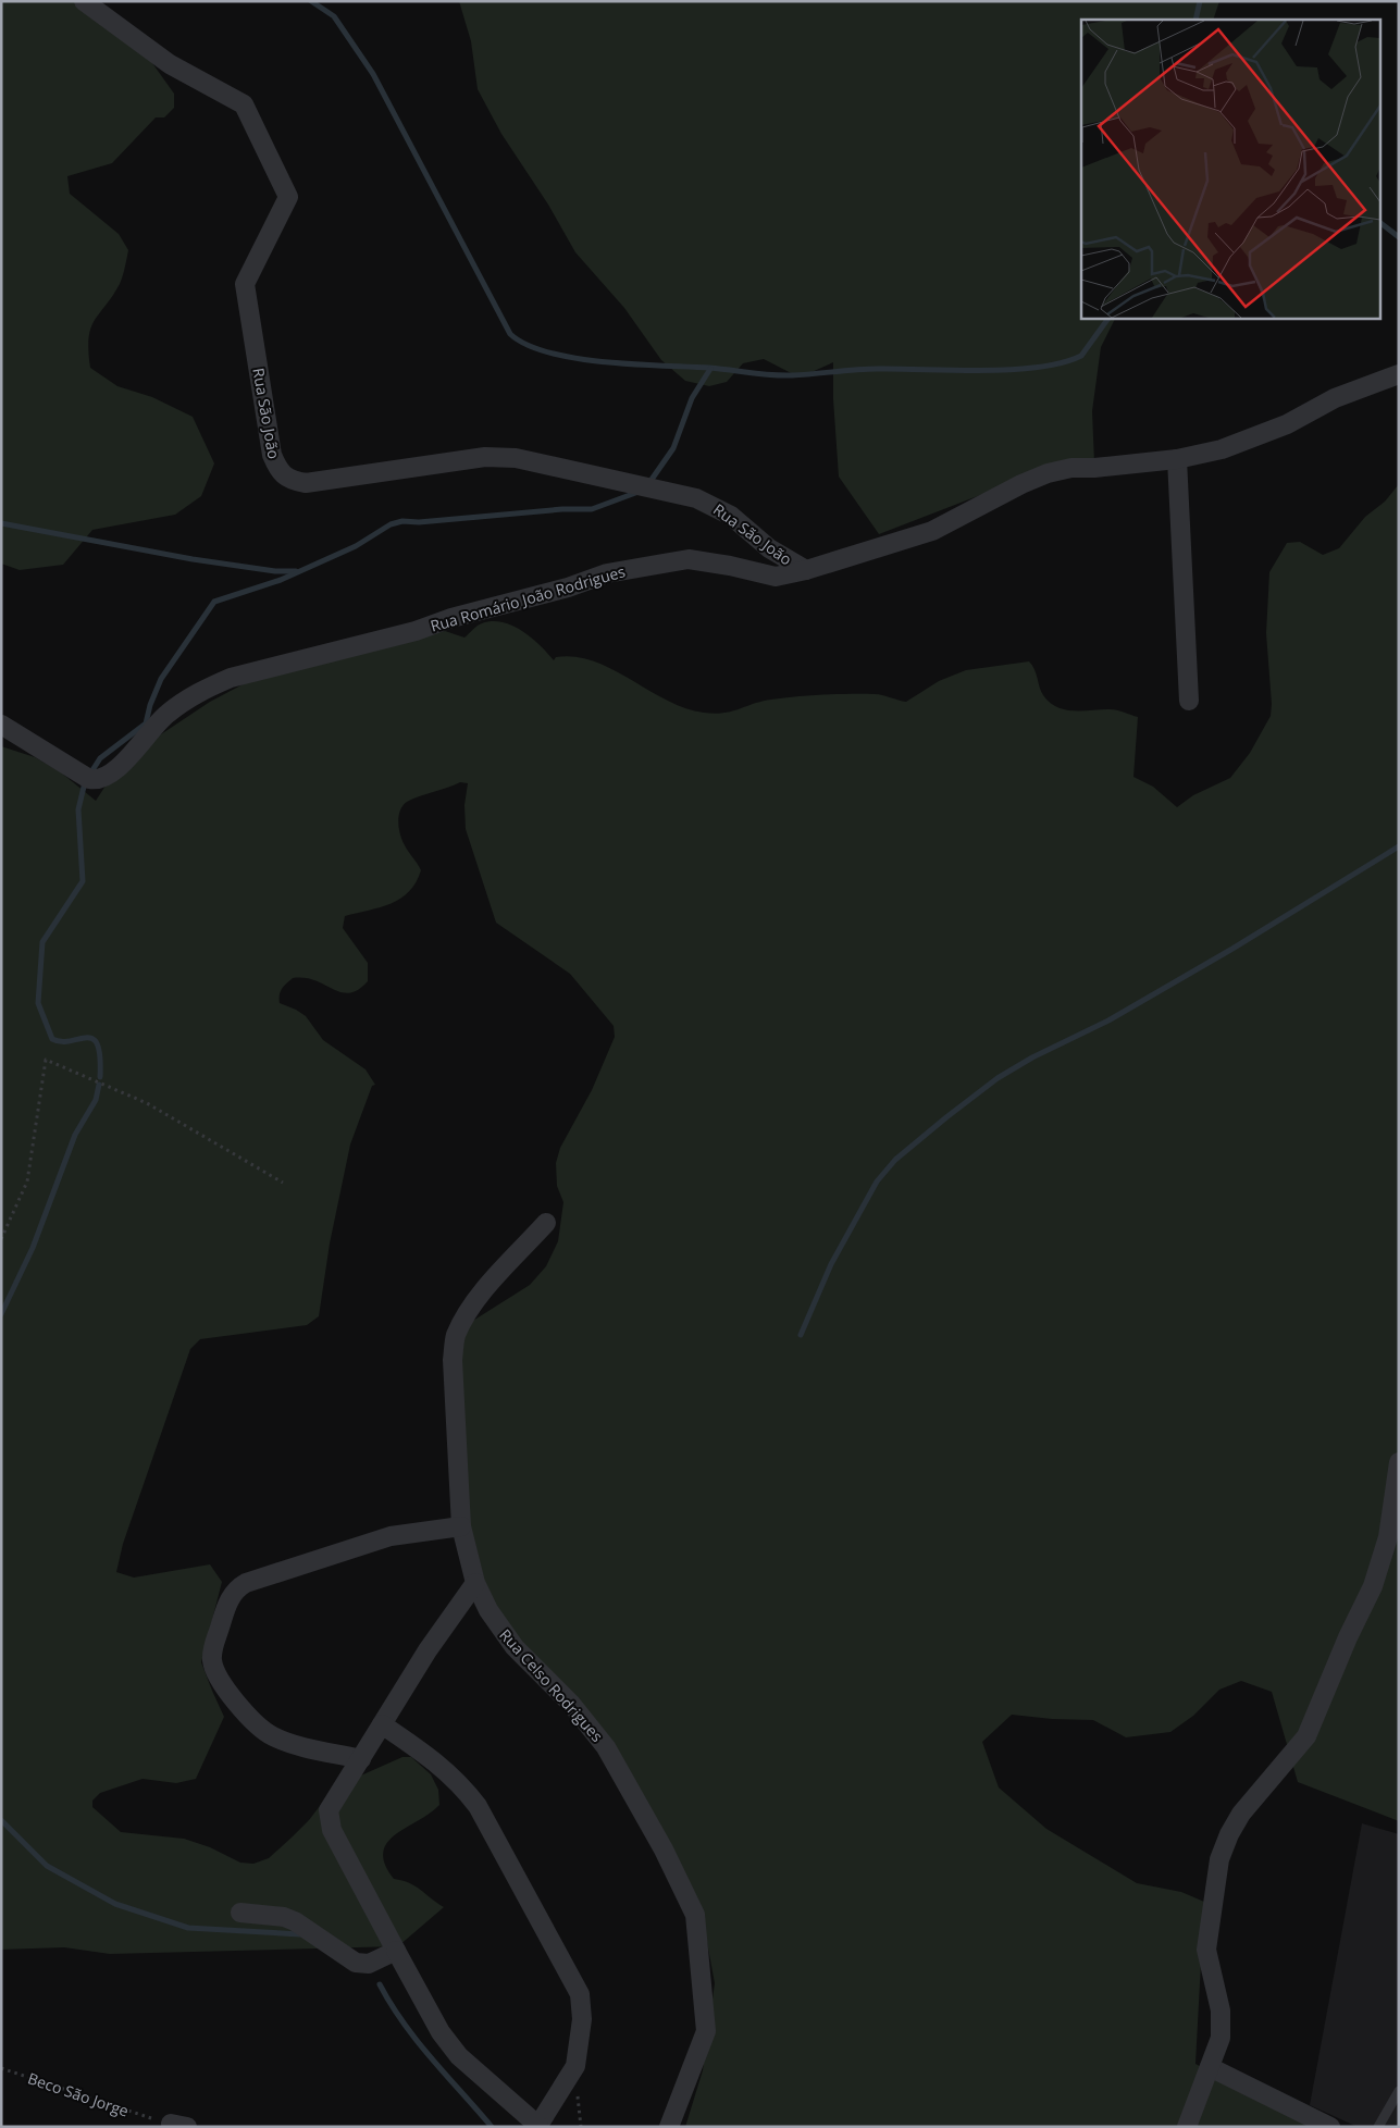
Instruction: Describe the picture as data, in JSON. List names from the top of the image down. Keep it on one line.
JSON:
{"streets":{"street":["Rua São João","Rua Romário João Rodrigues","Rua Celso Rodrigues"],"path":["Beco São Jorge"]},"crossings":[["Rua São João","Rua Romário João Rodrigues"]]}
